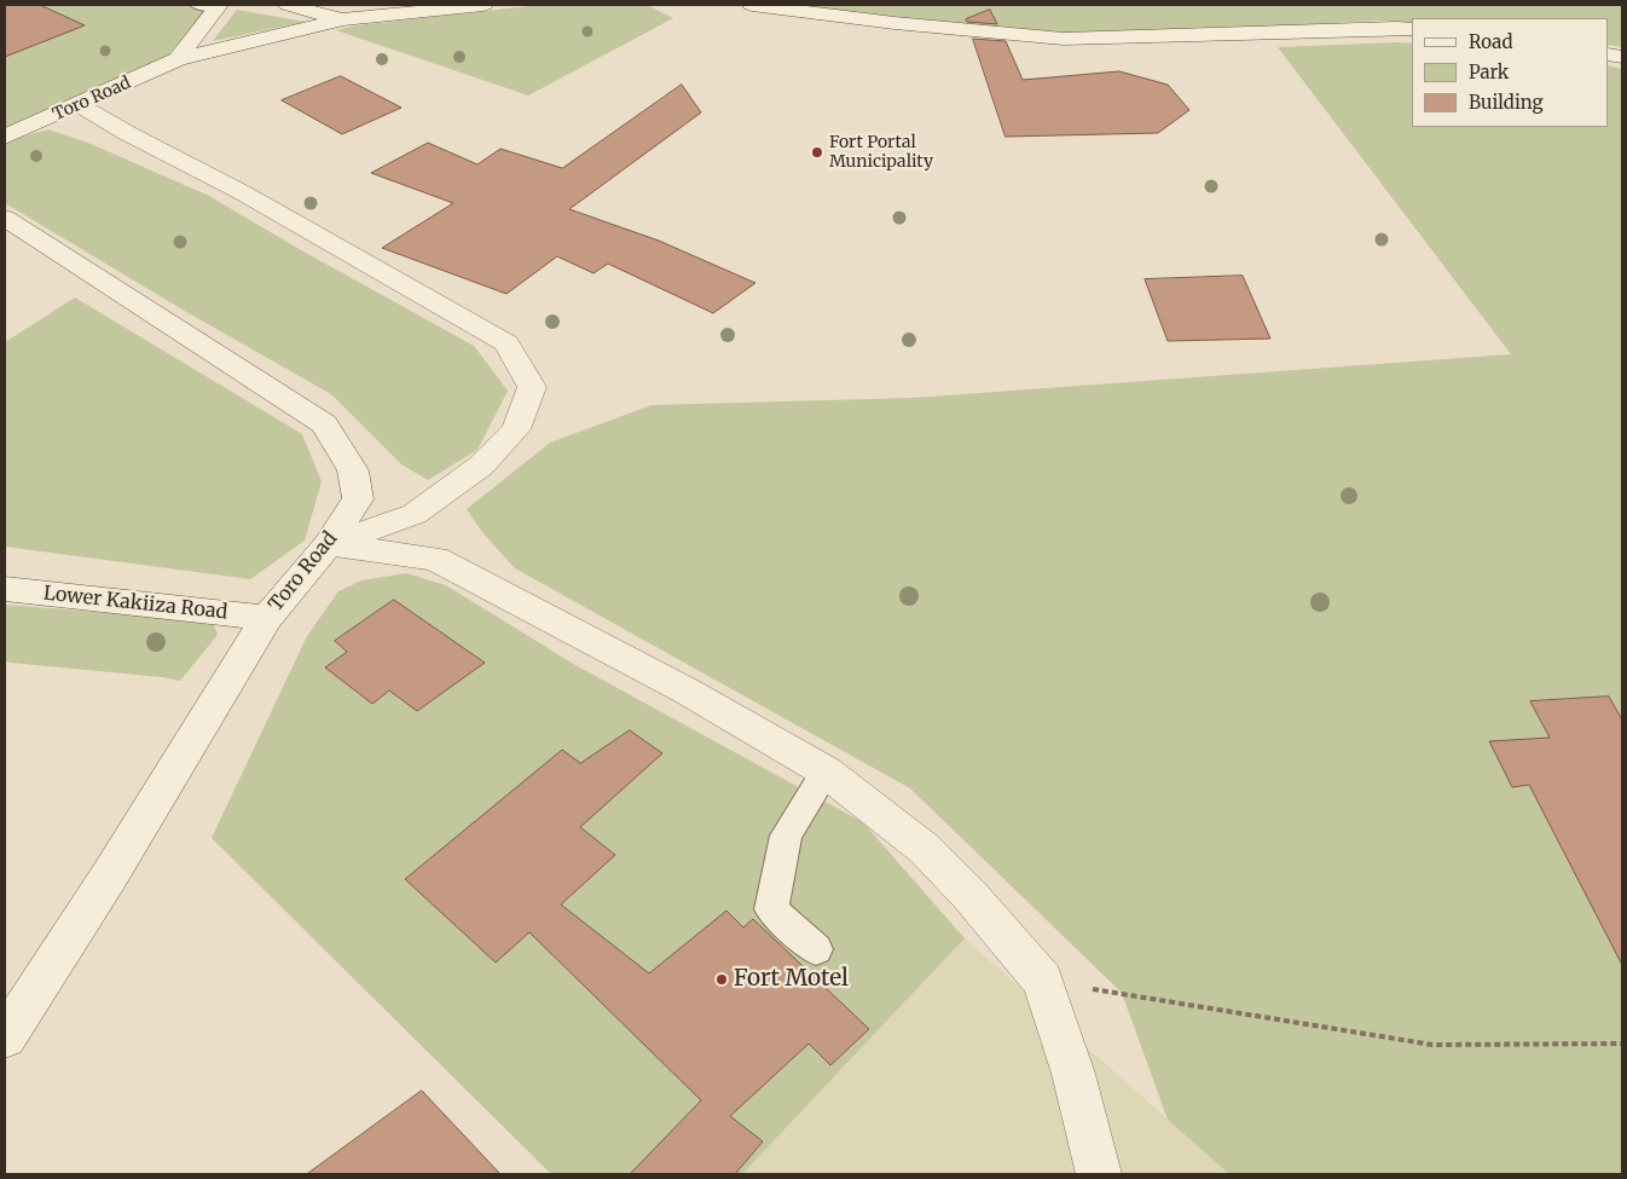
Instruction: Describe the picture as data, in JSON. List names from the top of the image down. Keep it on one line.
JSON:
{"streets":{"main road":["Toro Road","Lower Kakiiza Road"]},"crossings":[["Toro Road","Lower Kakiiza Road"]],"places":["Fort Portal Municipality","Fort Motel"],"legend":["Road","Park","Building"]}
